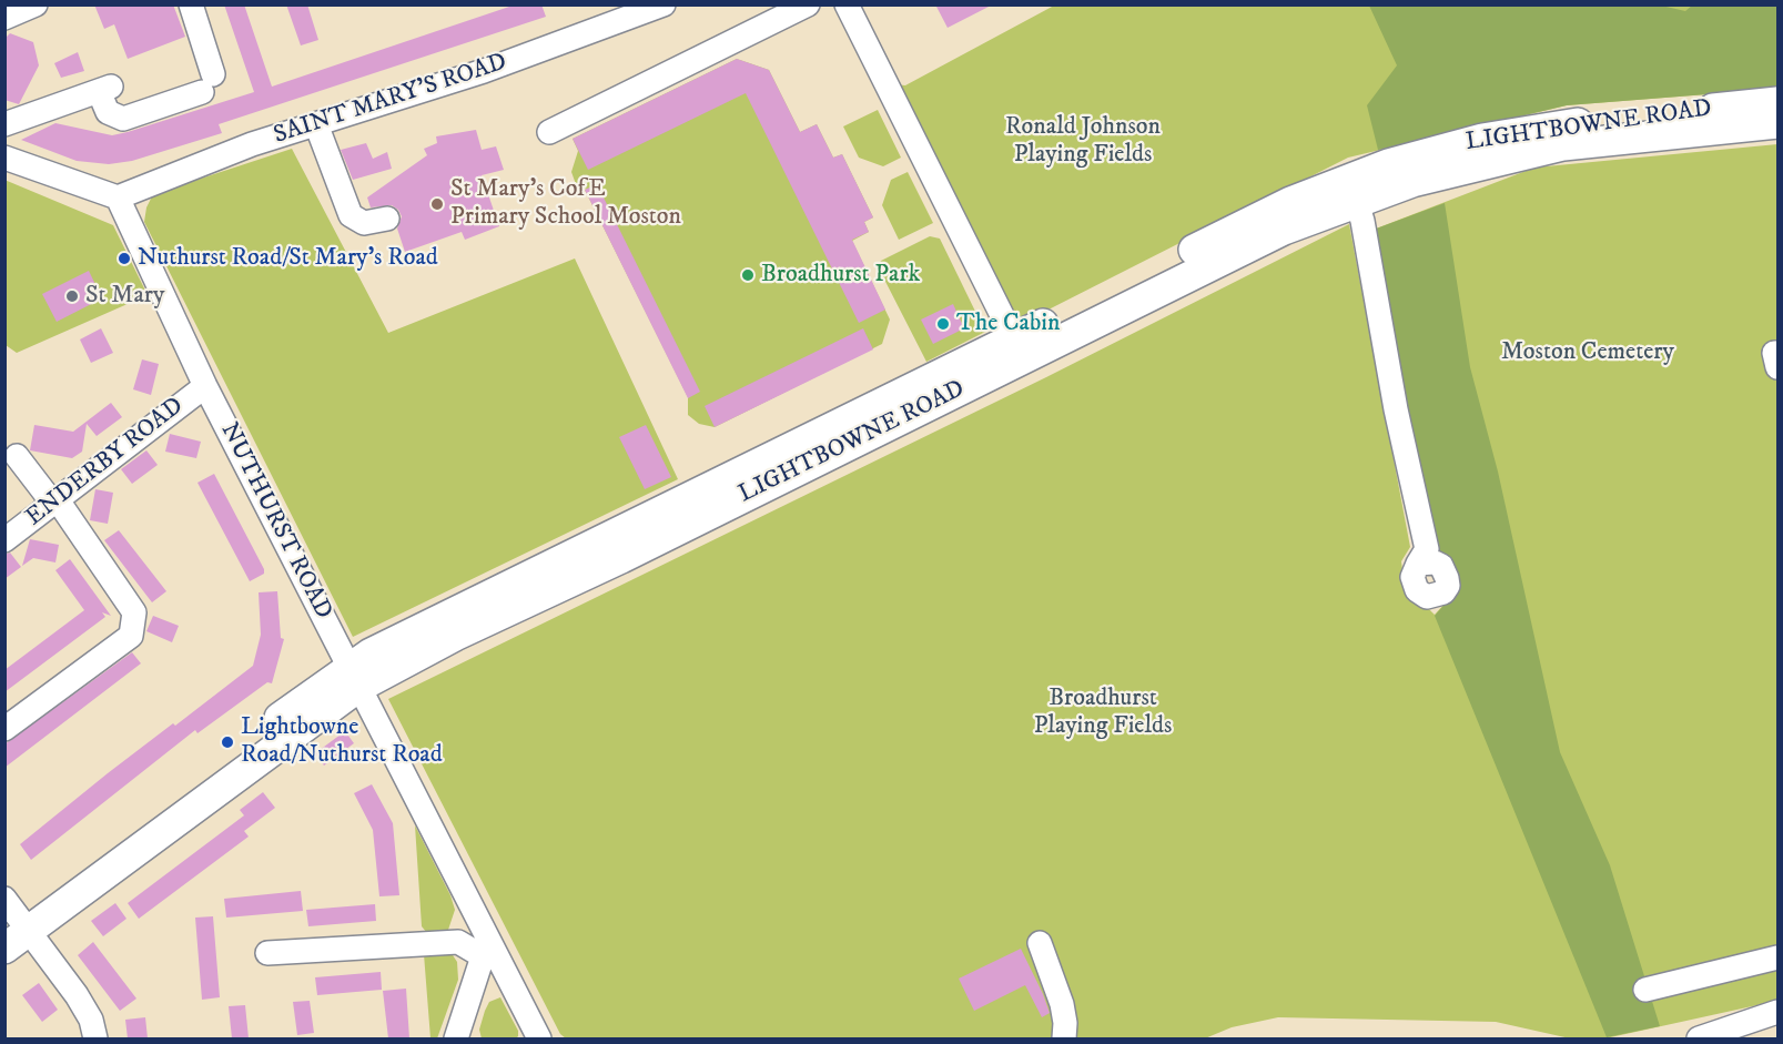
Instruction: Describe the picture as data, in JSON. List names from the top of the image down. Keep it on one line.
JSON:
{"streets":{"main road":["LIGHTBOWNE ROAD"],"street":["SAINT MARY'S ROAD","ENDERBY ROAD","NUTHURST ROAD"]},"crossings":[["SAINT MARY'S ROAD","NUTHURST ROAD"],["LIGHTBOWNE ROAD","NUTHURST ROAD"],["ENDERBY ROAD","NUTHURST ROAD"]],"parks":["Ronald Johnson Playing Fields","Moston Cemetery","Broadhurst Playing Fields"],"places":["St Mary's CofE Primary School Moston","Nuthurst Road/St Mary's Road","Broadhurst Park","St Mary","The Cabin","Lightbowne Road/Nuthurst Road"]}
